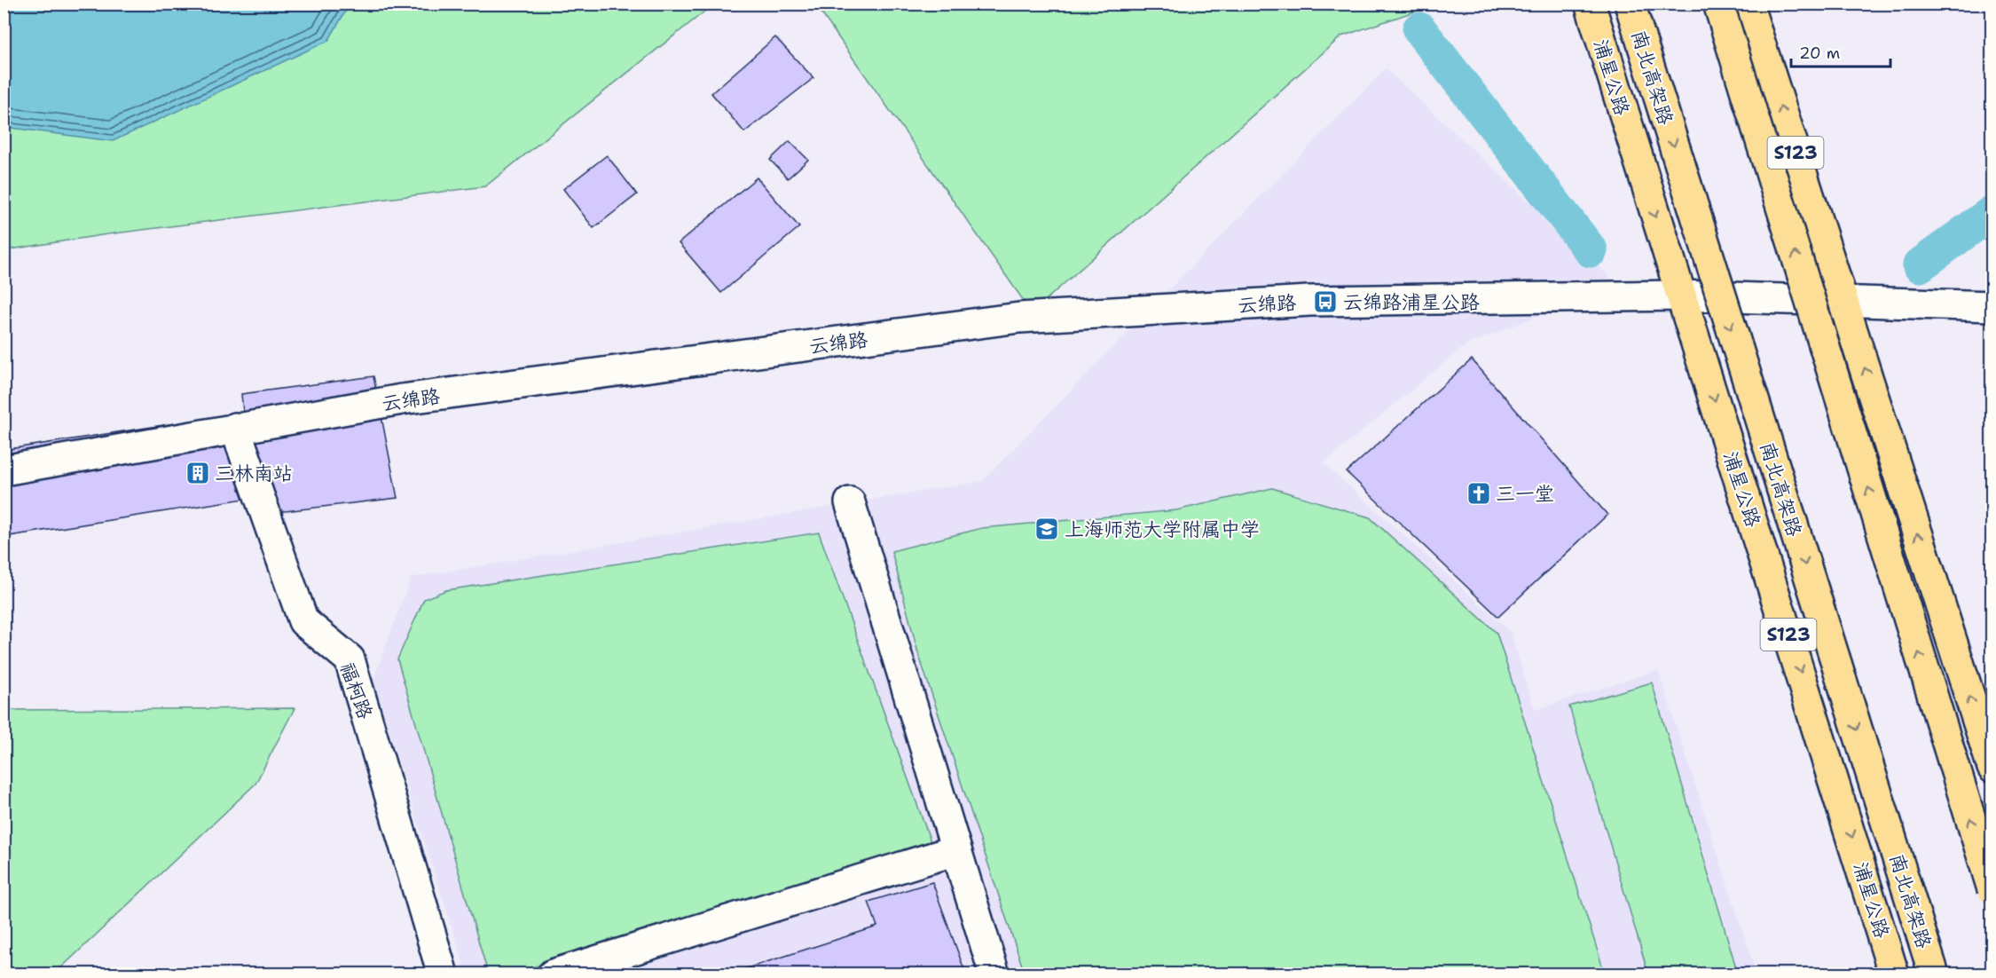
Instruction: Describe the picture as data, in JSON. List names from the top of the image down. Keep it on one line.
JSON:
{"streets":{"main road":["浦星公路","南北高架路","S123"],"street":["云绵路","福柯路"]},"crossings":[["浦星公路","云绵路"],["S123","云绵路"],["云绵路","福柯路"]],"places":{"bus stop":["云绵路浦星公路"],"building":["三林南站"],"church":["三一堂"],"school or university":["上海师范大学附属中学"]},"scale_bar":"20 m"}
